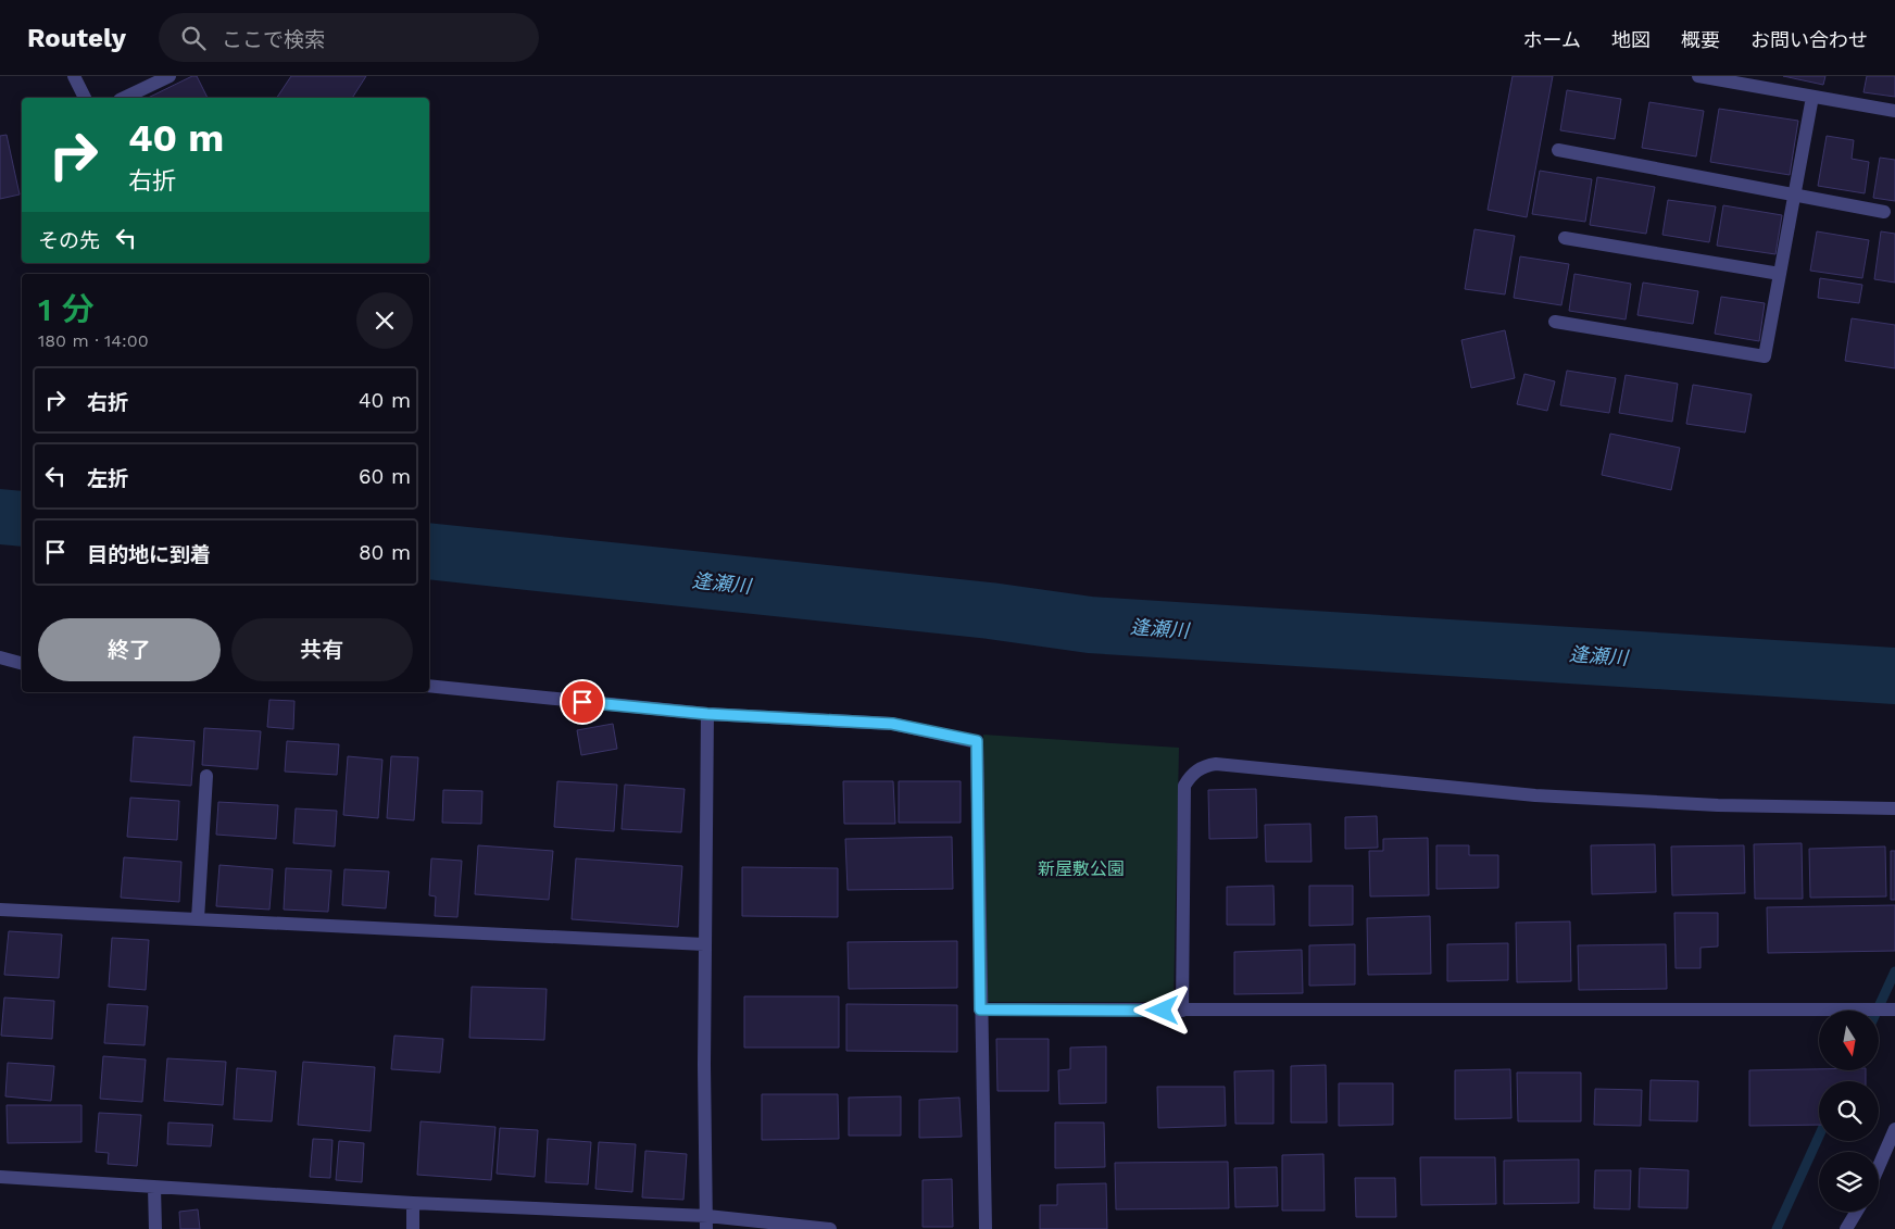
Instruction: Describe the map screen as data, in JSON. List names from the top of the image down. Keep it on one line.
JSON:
{"water":["逢瀬川"],"parks":["新屋敷公園"],"north":"bottom","page":{"header":"Routely","search":"ここで検索","nav":["ホーム","地図","概要","お問い合わせ"],"turn":["40 m","右折"],"then":"その先","heading":["1 分","180 m · 14:00"],"list":[{"name":"右折","value":"40 m"},{"name":"左折","value":"60 m"},{"name":"目的地に到着","value":"80 m"}],"buttons":["終了","共有"]}}
